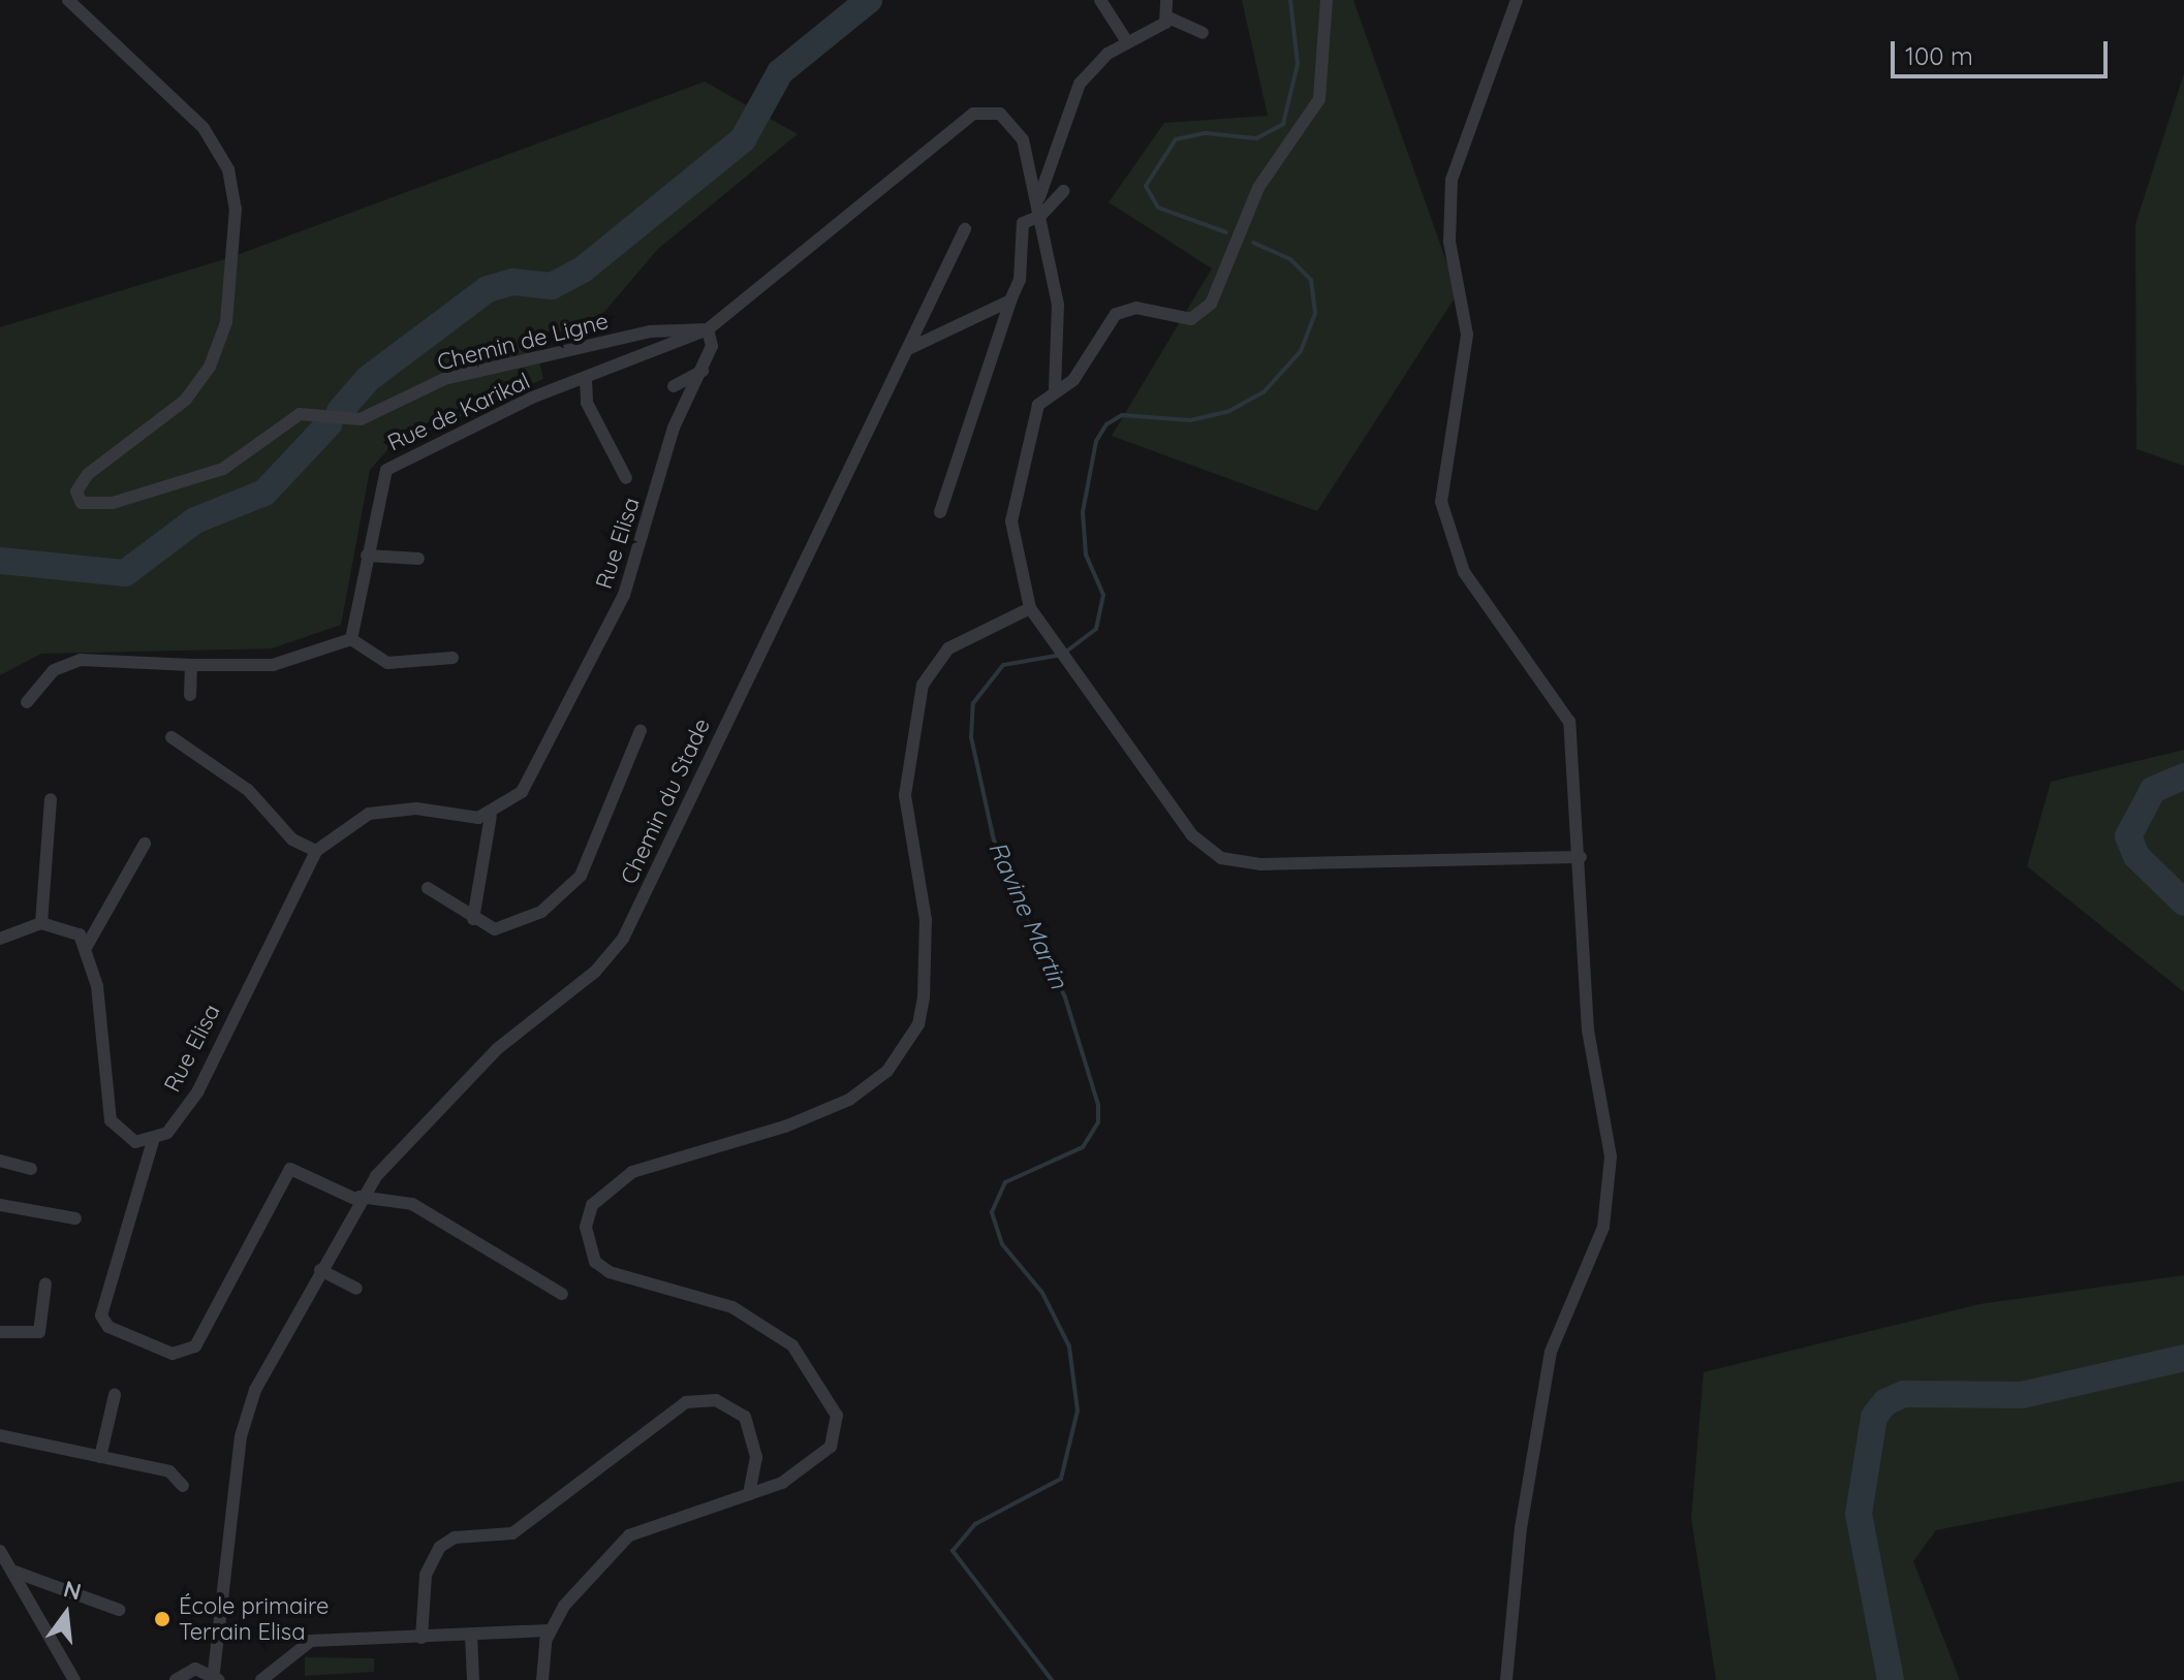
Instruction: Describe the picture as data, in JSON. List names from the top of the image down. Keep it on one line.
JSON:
{"streets":{"street":["Chemin de Ligne","Rue de Karikal","Rue Elisa","Chemin du Stade"]},"crossings":[["Chemin de Ligne","Rue de Karikal"],["Chemin de Ligne","Rue Elisa"],["Rue de Karikal","Rue Elisa"]],"water":["Ravine Martin"],"places":["École primaire Terrain Elisa"],"scale_bar":"100 m","north":"top"}
